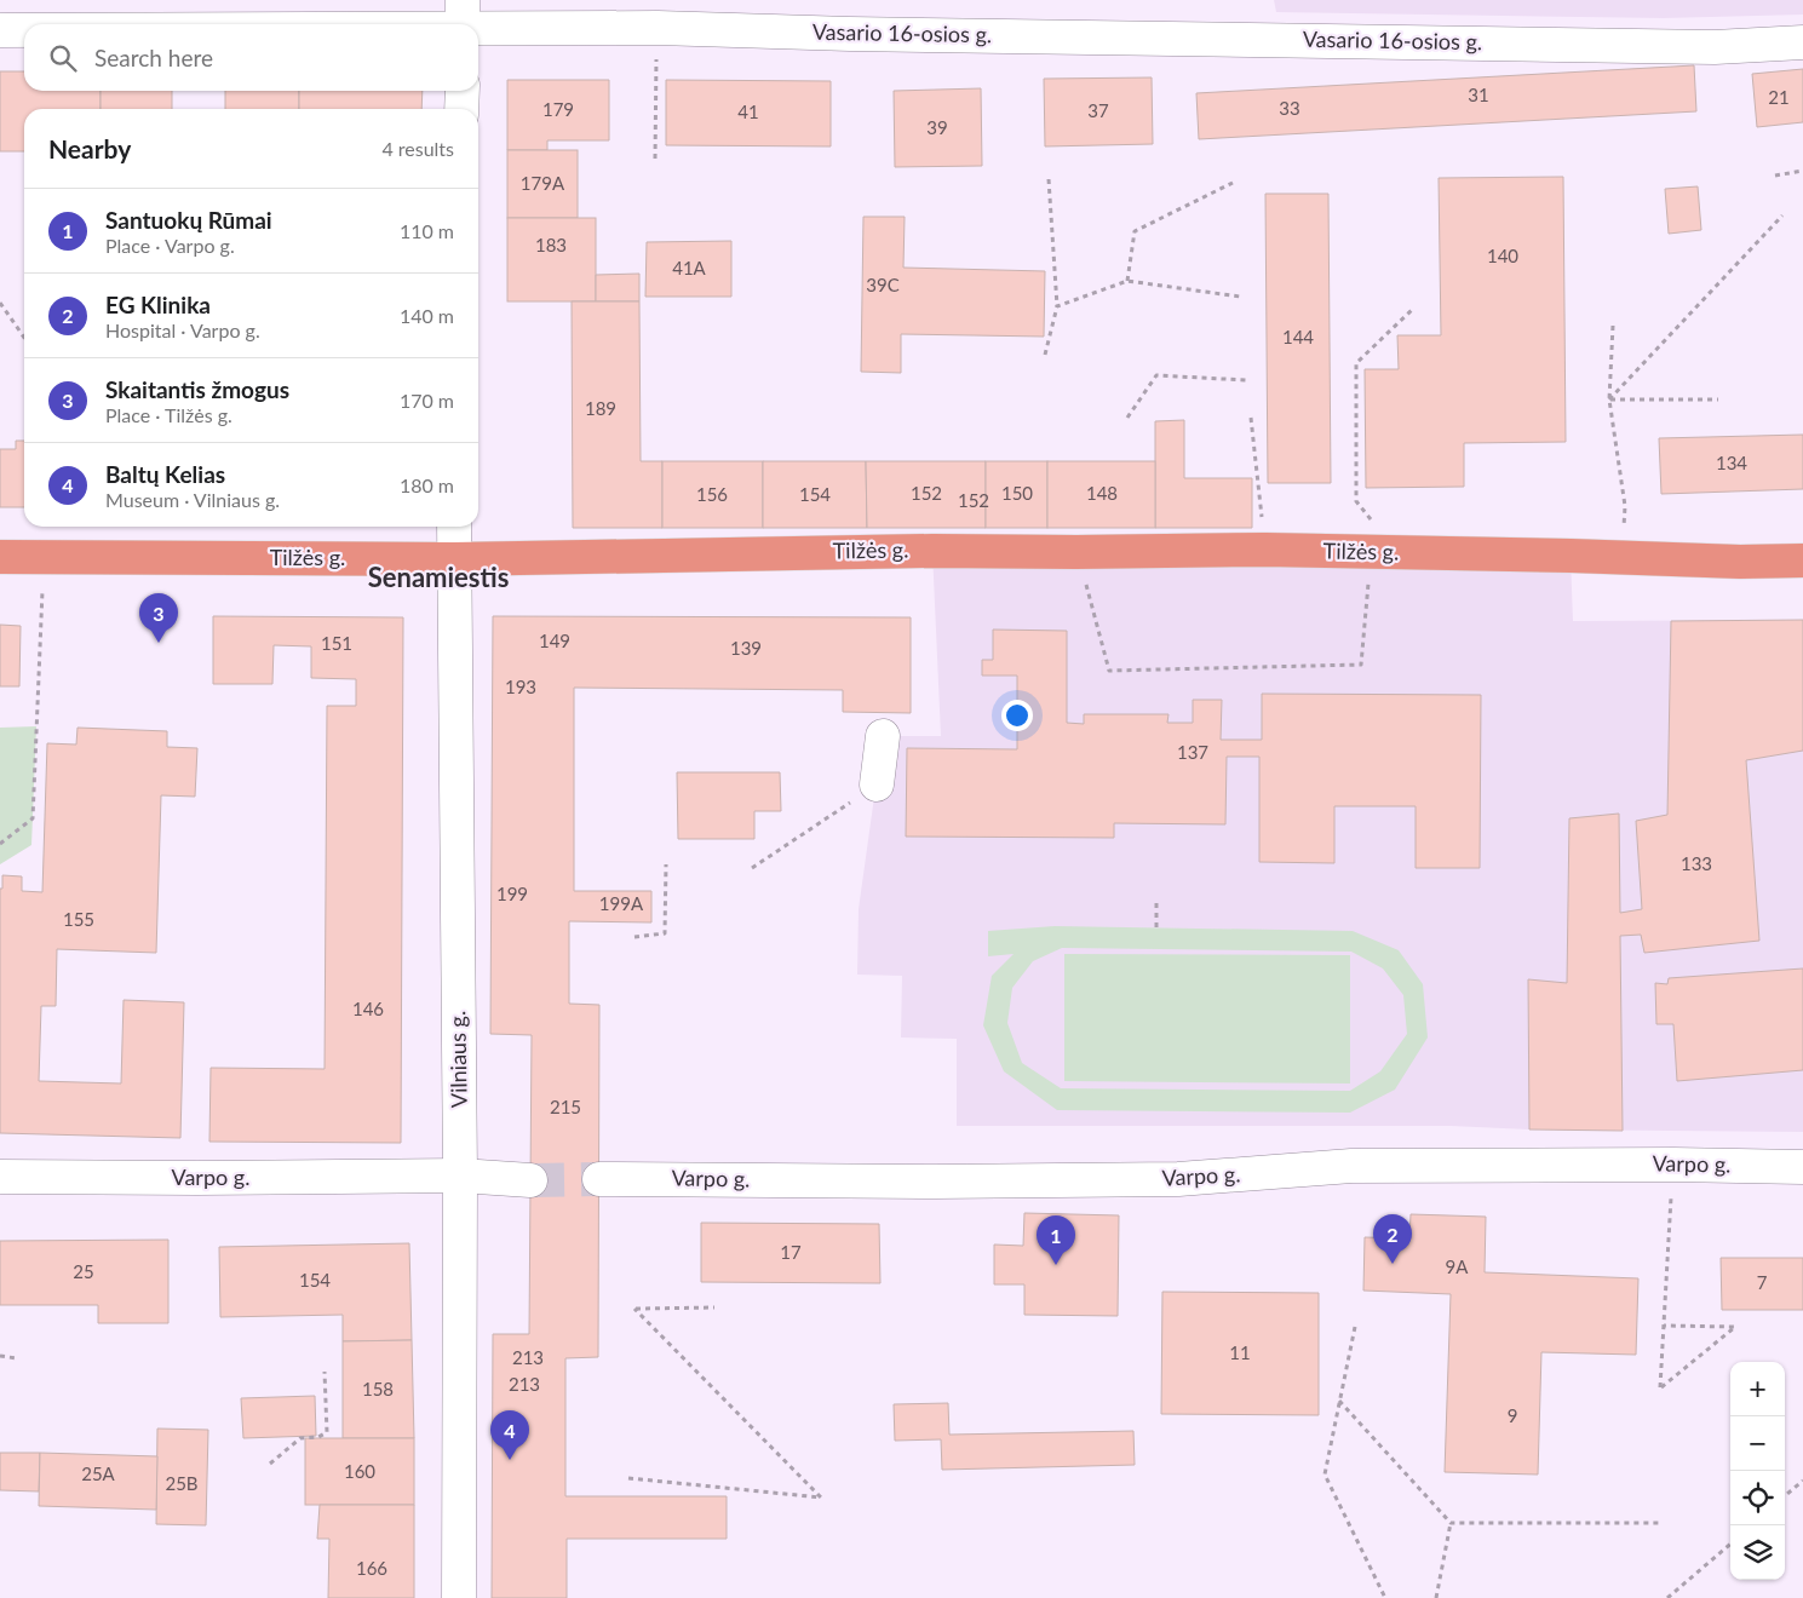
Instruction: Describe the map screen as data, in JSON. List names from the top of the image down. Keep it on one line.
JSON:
{"streets":{"highway":["Tilžės g."],"street":["Vasario 16-osios g.","Vilniaus g.","Varpo g."]},"crossings":[["Tilžės g.","Vilniaus g."],["Vilniaus g.","Varpo g."]],"districts":["Senamiestis"],"house_numbers":["31","21","33","179","37","41","39","179A","183","140","41A","39C","144","189","134","152","150","148","156","154","152","149","151","139","193","137","133","199","199A","155","146","215","17","9A","25","154","7","11","213","213","158","9","160","25A","25B","166"],"page":{"search":"Search here","heading":["Nearby","4 results"],"list":[{"mark":"1","name":"Santuokų Rūmai","note":"Place · Varpo g.","value":"110 m"},{"mark":"2","name":"EG Klinika","note":"Hospital · Varpo g.","value":"140 m"},{"mark":"3","name":"Skaitantis žmogus","note":"Place · Tilžės g.","value":"170 m"},{"mark":"4","name":"Baltų Kelias","note":"Museum · Vilniaus g.","value":"180 m"}],"pins":["3","2","1","4"],"map_buttons":["+","−"]}}
